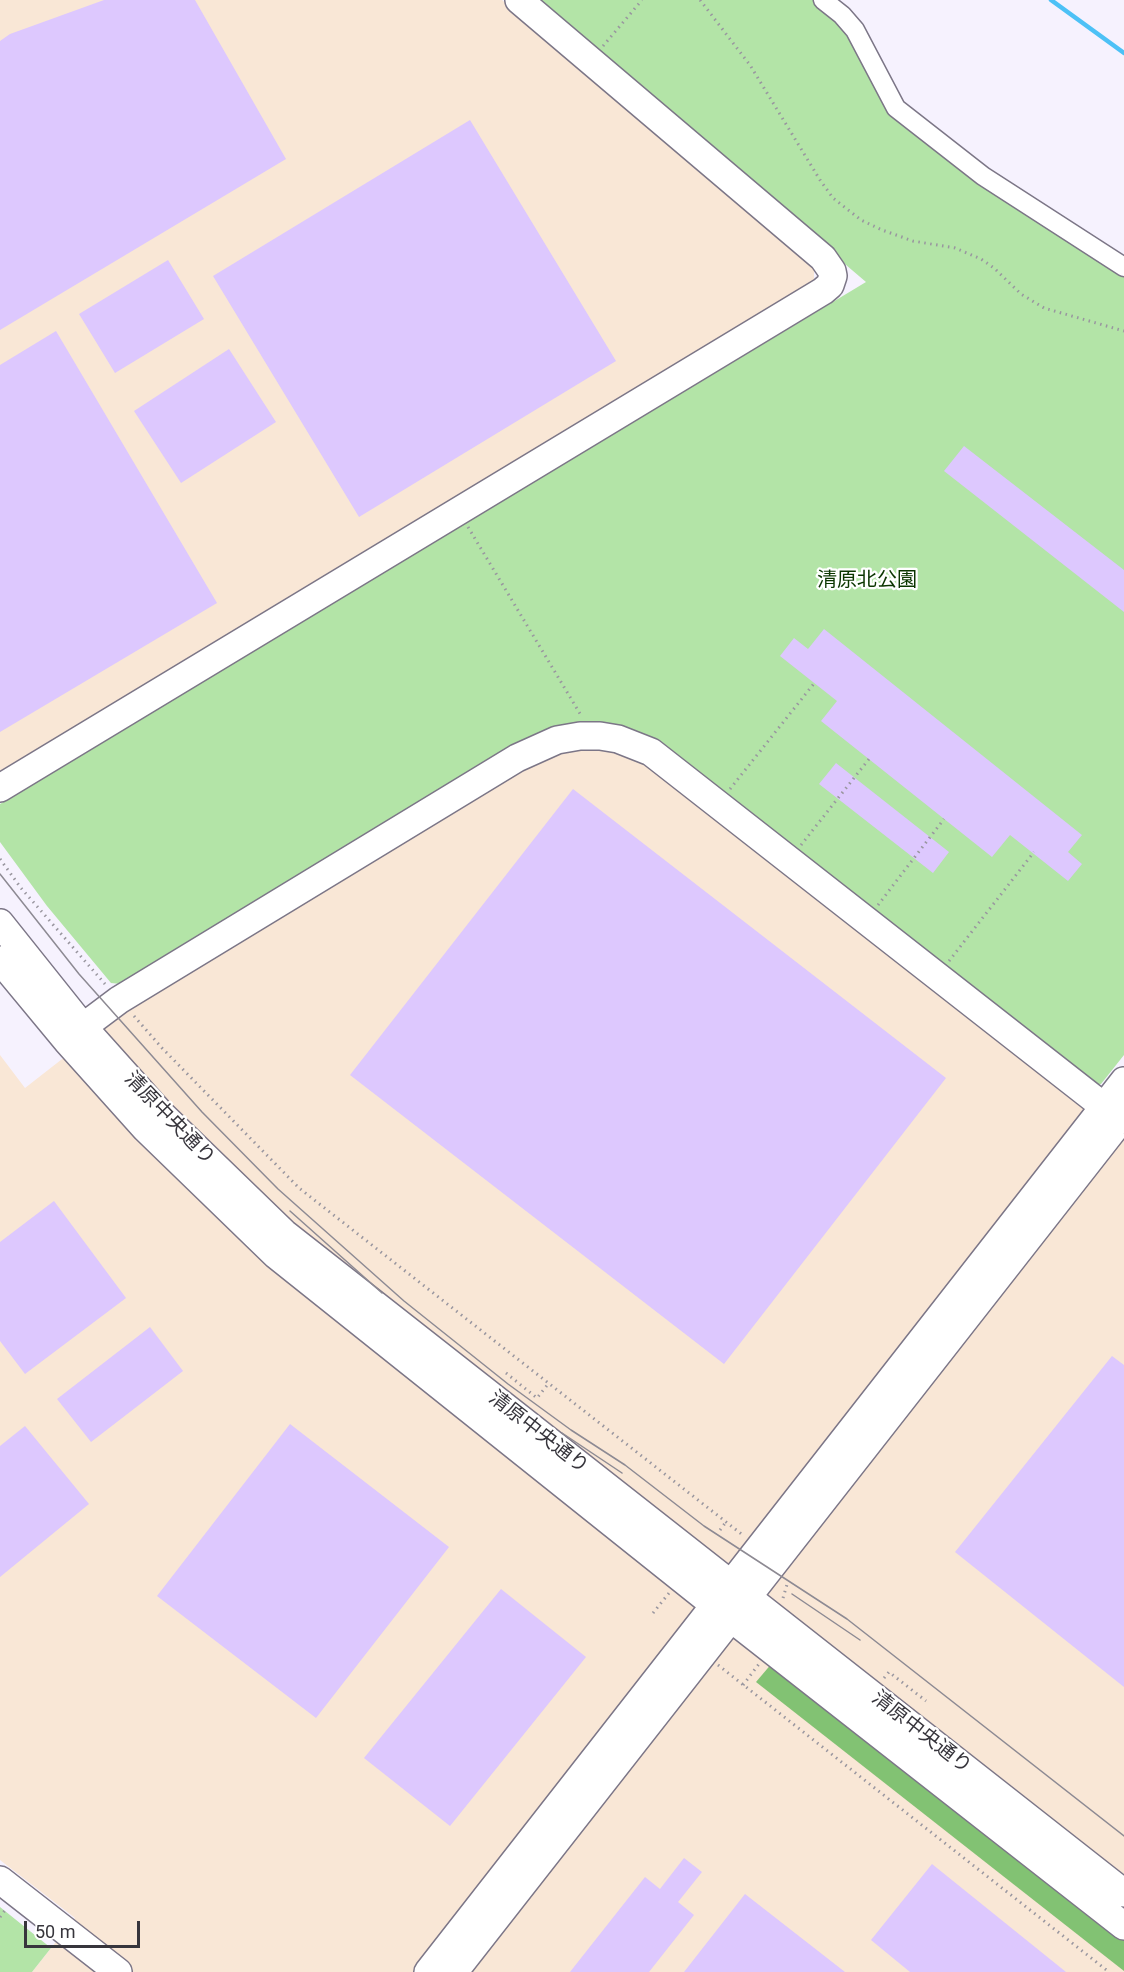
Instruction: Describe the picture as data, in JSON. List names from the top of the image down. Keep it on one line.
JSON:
{"streets":{"street":["清原中央通り"]},"parks":["清原北公園"],"scale_bar":"50 m"}
